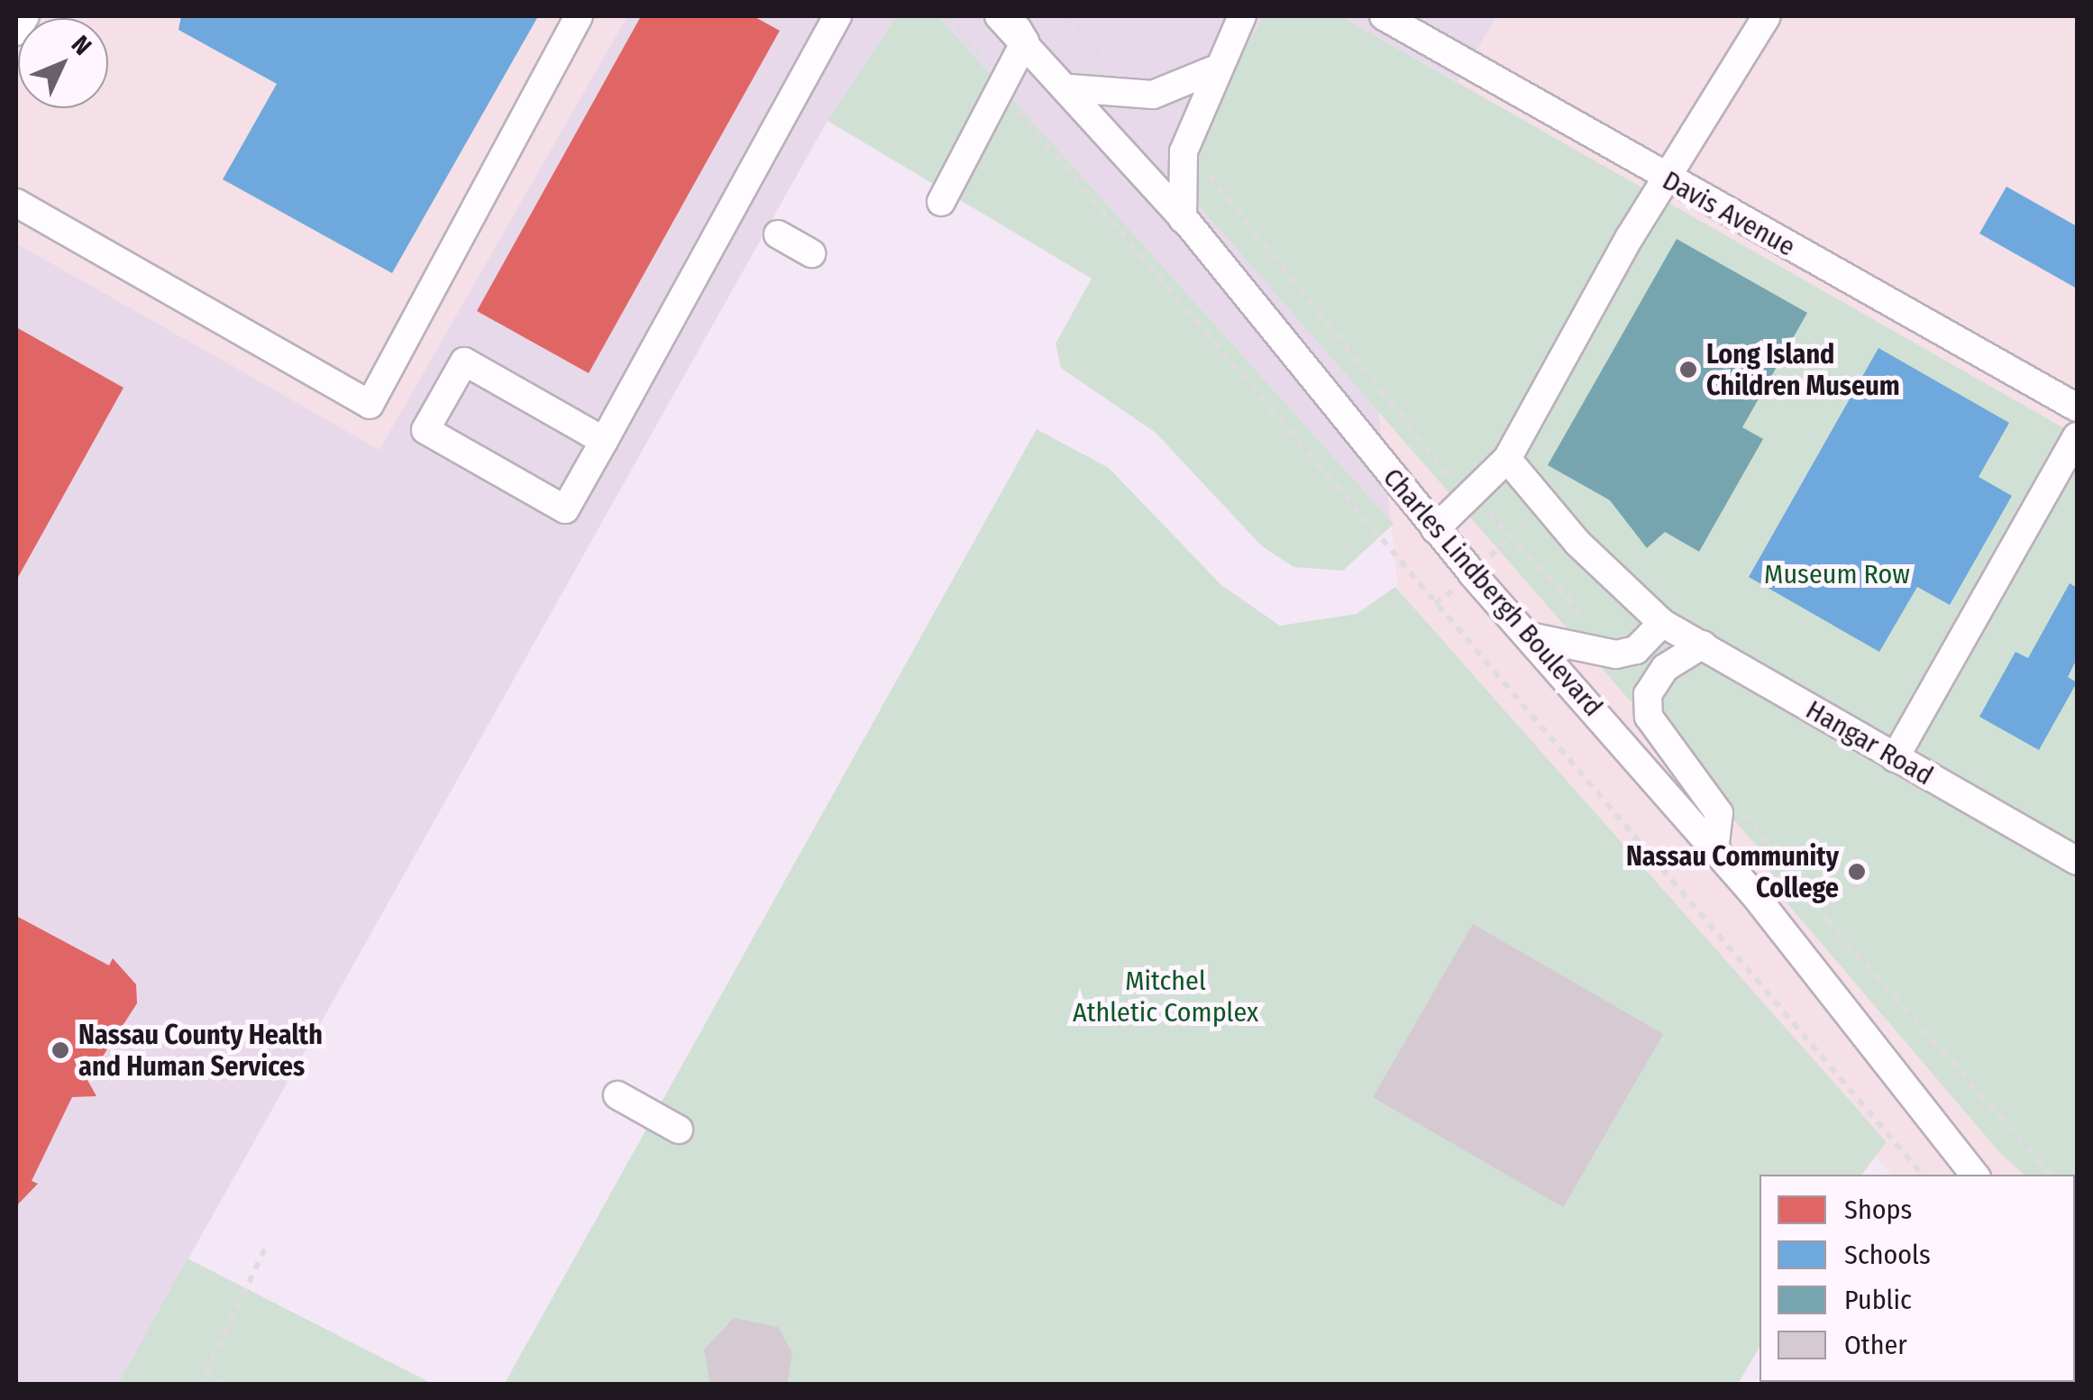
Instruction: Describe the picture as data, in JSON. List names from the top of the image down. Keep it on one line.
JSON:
{"streets":{"street":["Davis Avenue","Charles Lindbergh Boulevard","Hangar Road"]},"parks":["Museum Row","Mitchel Athletic Complex"],"places":["Long Island Children Museum","Nassau Community College","Nassau County Health and Human Services"],"legend":["Shops","Schools","Public","Other"],"north":"top right"}
